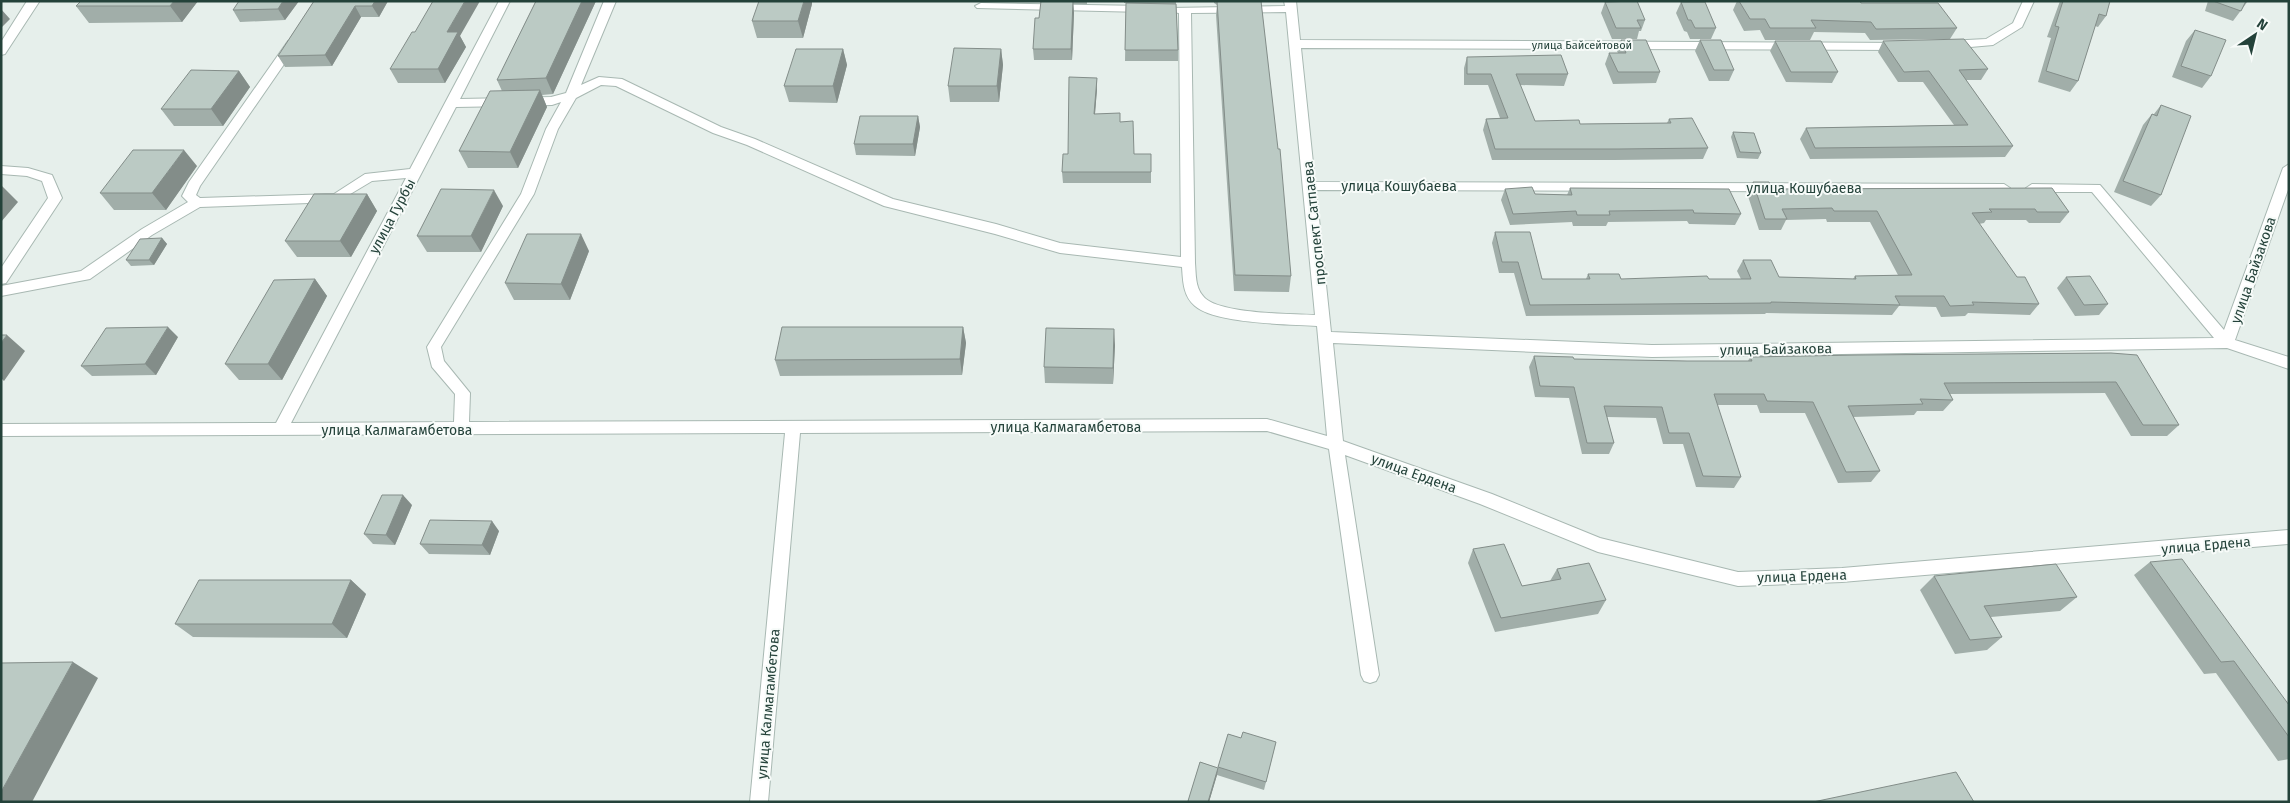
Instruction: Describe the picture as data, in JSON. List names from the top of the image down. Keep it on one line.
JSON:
{"streets":{"street":["улица Байсейтовой","улица Кошубаева","улица Гурбы","проспект Сатпаева","улица Байзакова","улица Калмагамбетова","улица Ердена"]},"crossings":[["улица Байсейтовой","проспект Сатпаева"],["улица Кошубаева","проспект Сатпаева"],["улица Кошубаева","улица Байзакова"],["улица Гурбы","улица Калмагамбетова"],["проспект Сатпаева","улица Байзакова"],["проспект Сатпаева","улица Калмагамбетова"],["проспект Сатпаева","улица Ердена"],["улица Калмагамбетова","улица Ердена"]],"north":"top right"}
